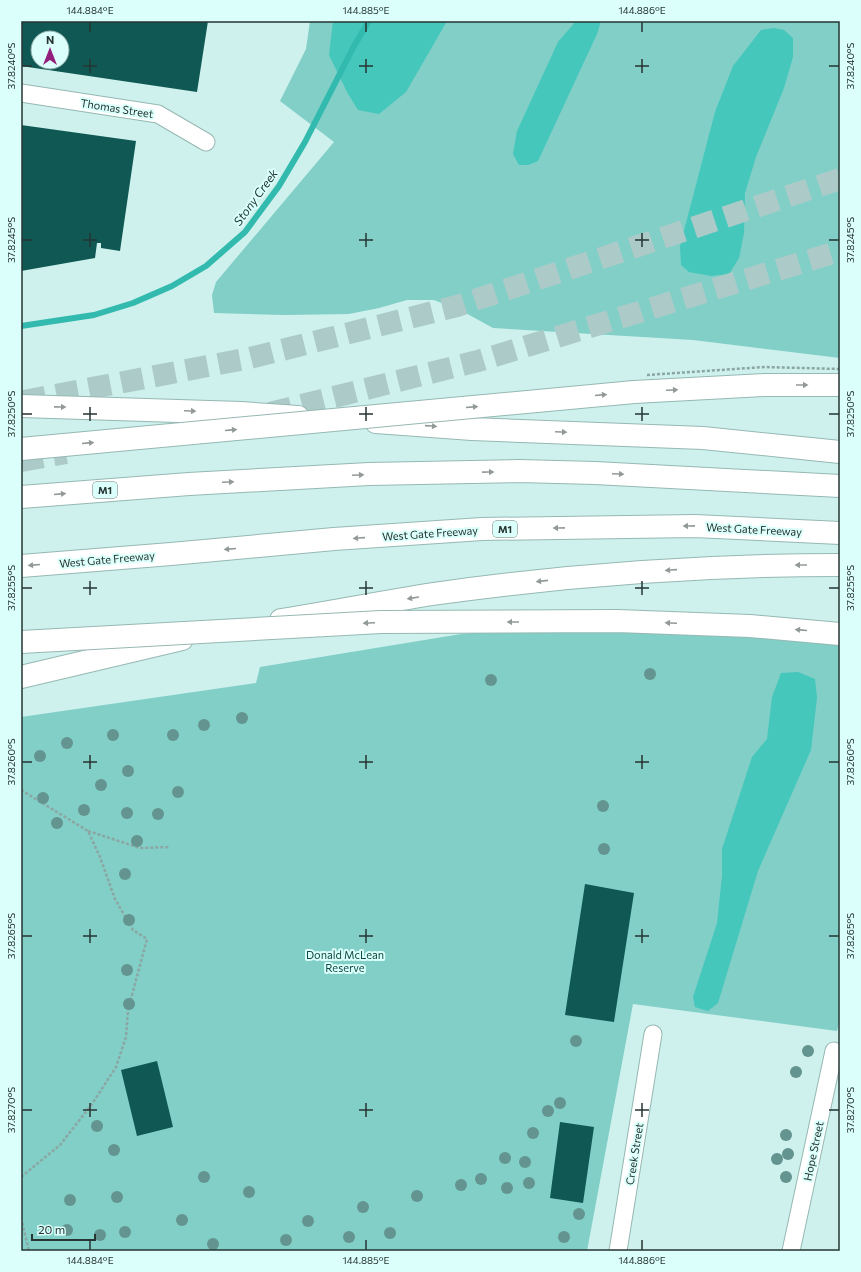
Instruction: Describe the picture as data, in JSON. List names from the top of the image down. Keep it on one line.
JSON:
{"streets":{"highway":["M1","West Gate Freeway"],"street":["Thomas Street","Hope Street","Creek Street"]},"water":["Stony Creek"],"parks":["Donald McLean Reserve"],"scale_bar":"20 m","north":"top","coordinates":["144.884°E","144.885°E","144.886°E","37.8240°S","37.8245°S","37.8250°S","37.8255°S","37.8260°S","37.8265°S","37.8270°S"]}
